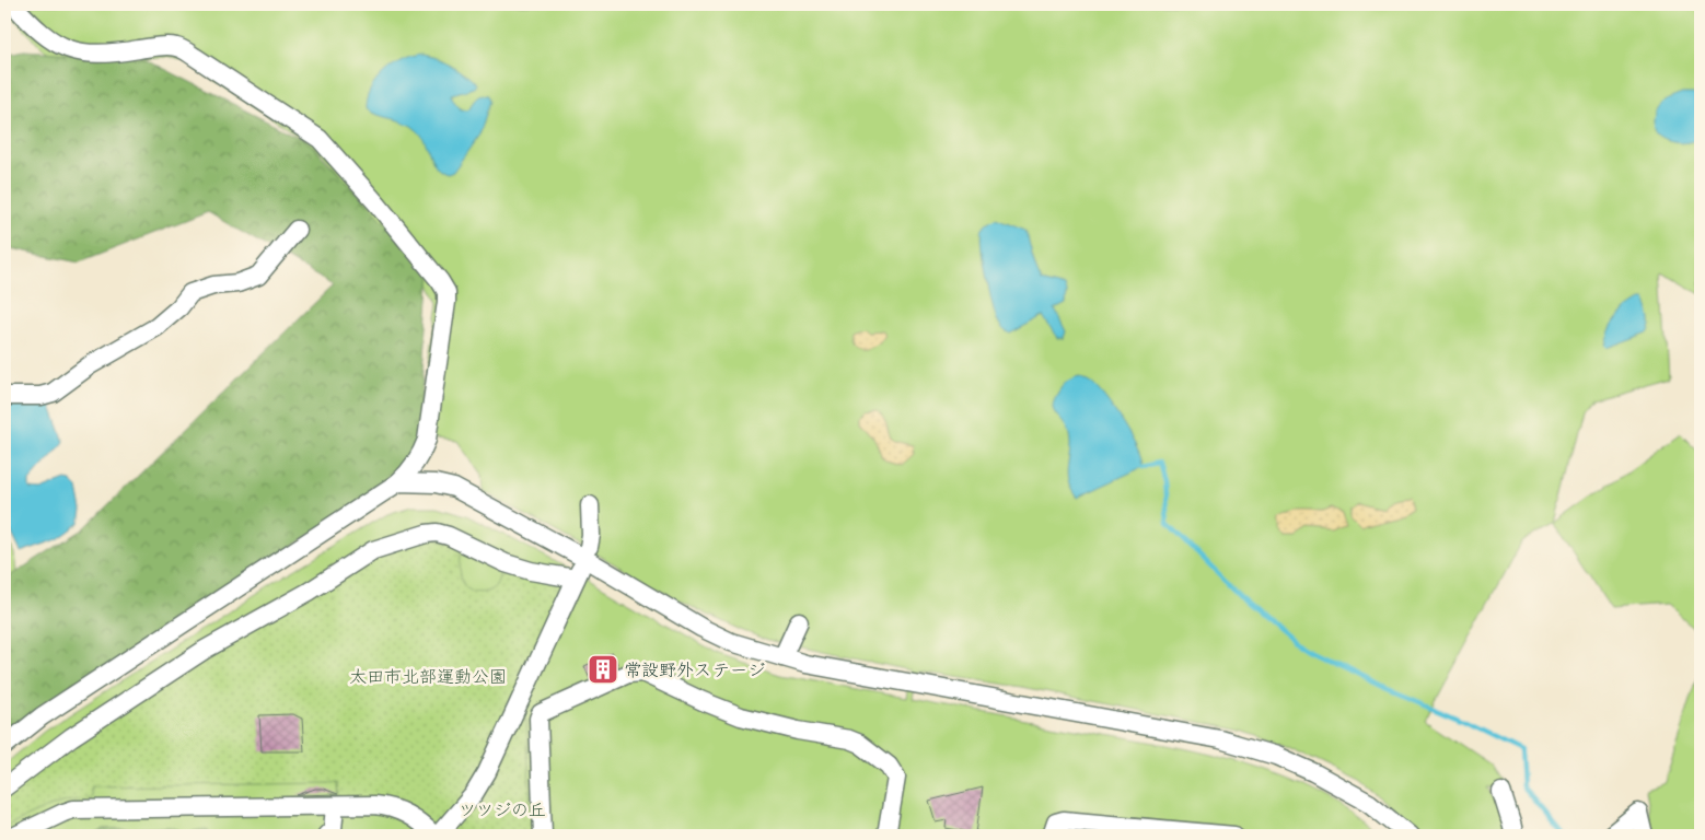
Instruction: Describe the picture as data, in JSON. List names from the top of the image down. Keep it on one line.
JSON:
{"parks":["太田市北部運動公園","ツツジの丘"],"places":{"building":["常設野外ステージ"]}}
